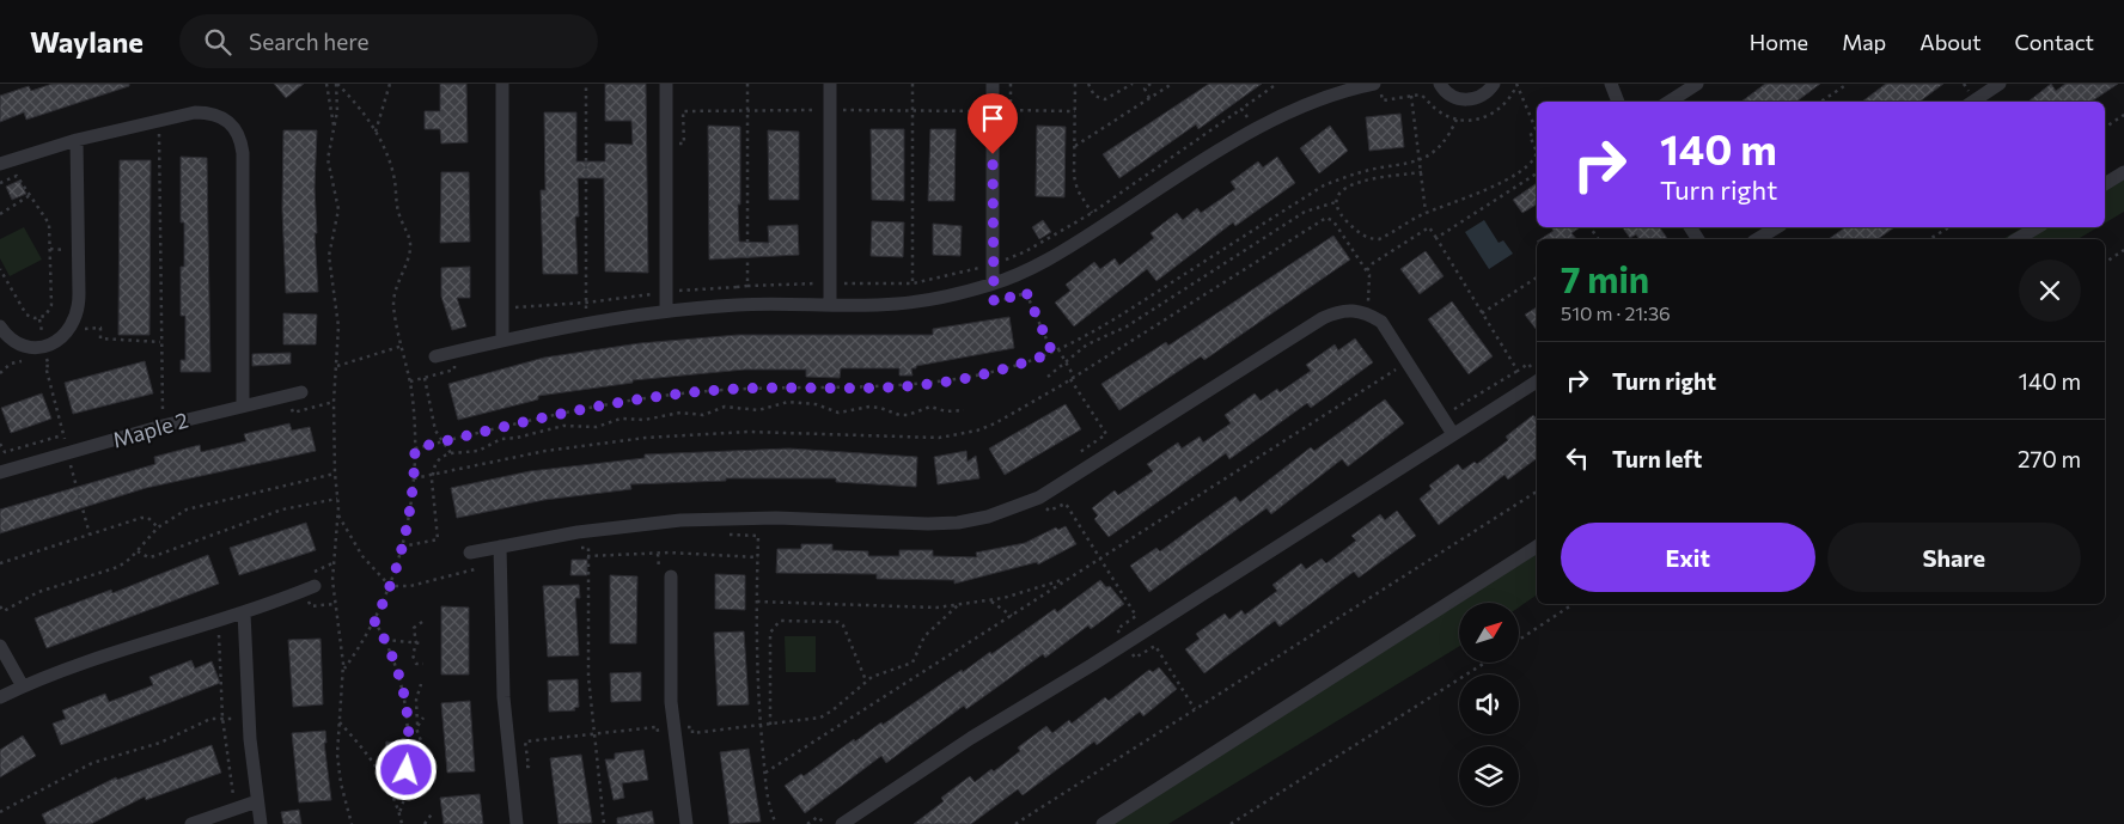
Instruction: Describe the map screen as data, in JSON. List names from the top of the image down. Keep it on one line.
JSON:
{"streets":{"street":["Maple 2"]},"north":"top right","page":{"header":"Waylane","search":"Search here","nav":["Home","Map","About","Contact"],"turn":["140 m","Turn right"],"heading":["7 min","510 m · 21:36"],"list":[{"name":"Turn right","value":"140 m"},{"name":"Turn left","value":"270 m"}],"buttons":["Exit","Share"]}}
